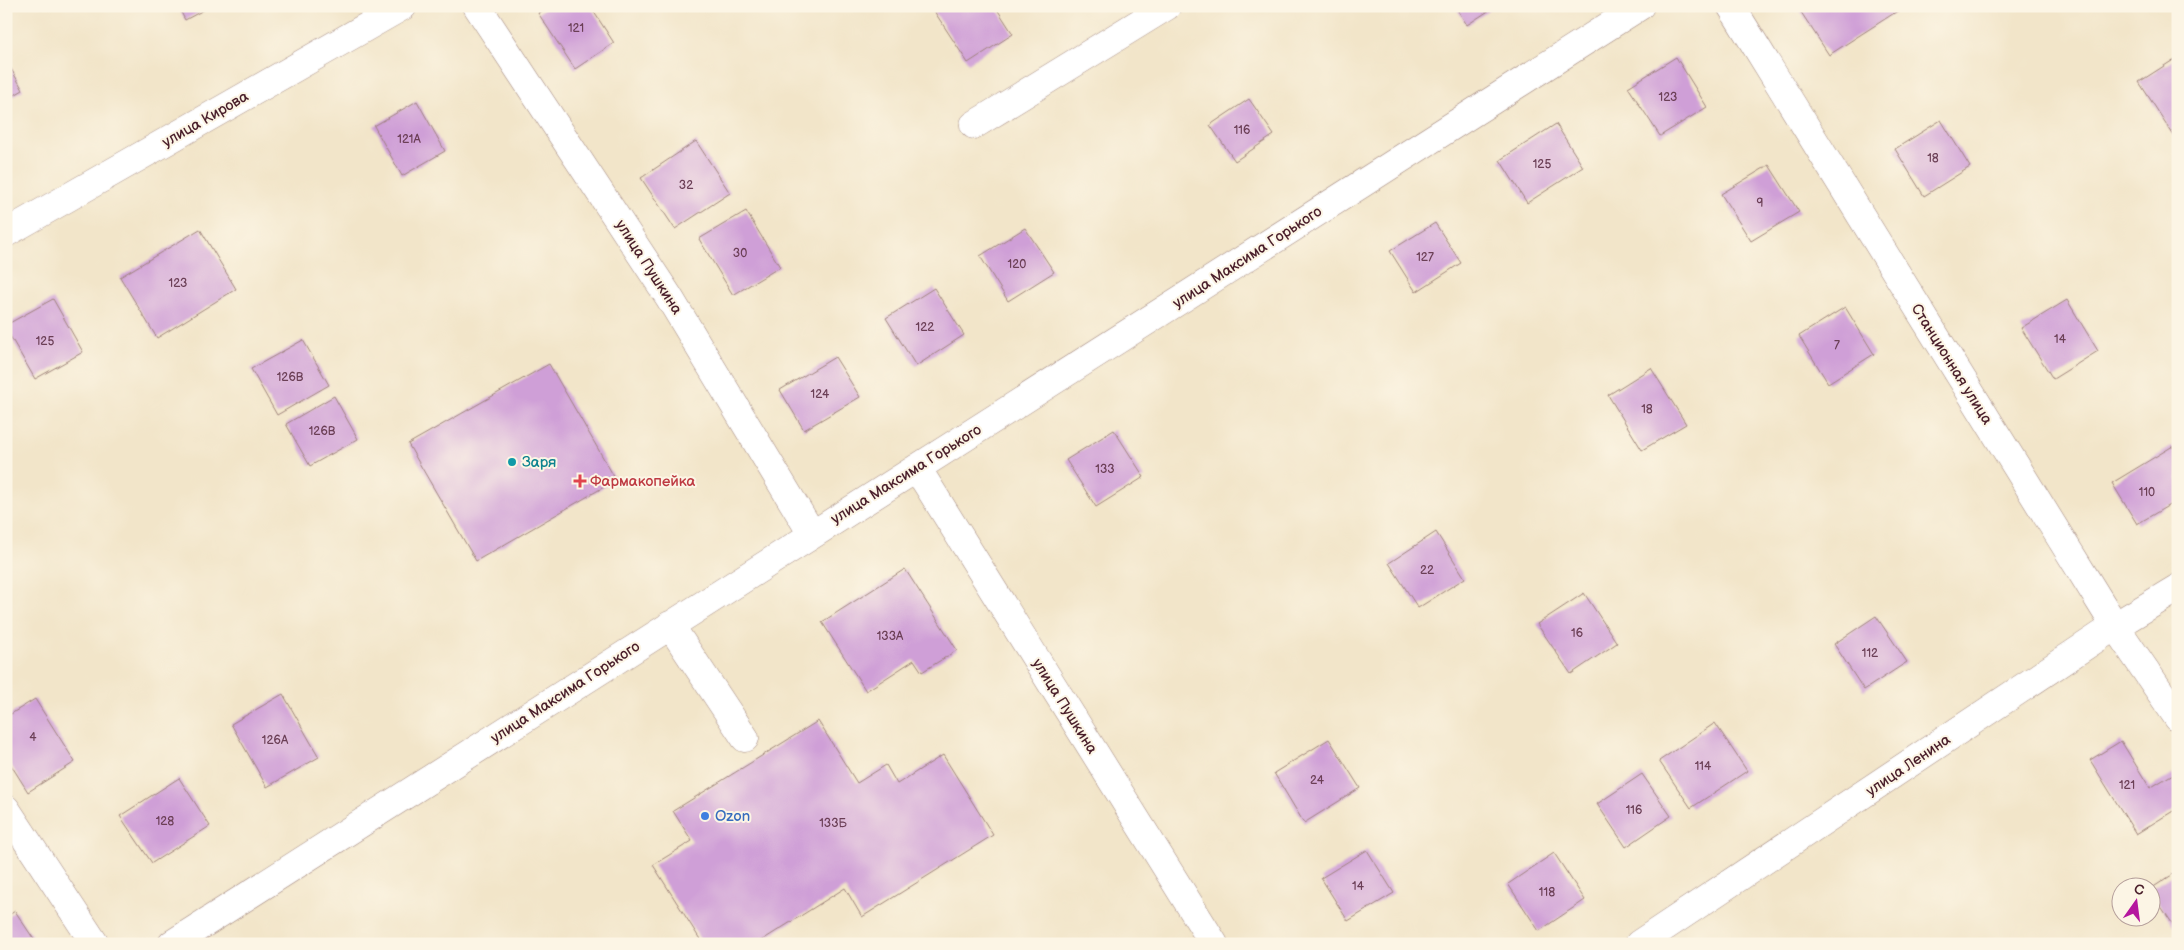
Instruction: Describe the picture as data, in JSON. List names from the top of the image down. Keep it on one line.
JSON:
{"streets":{"street":["улица Кирова","улица Максима Горького","улица Пушкина","Станционная улица","улица Ленина"]},"crossings":[["улица Максима Горького","улица Пушкина"],["Станционная улица","улица Ленина"]],"places":{"other":["Заря","Ozon"],"health":["Фармакопейка"]},"house_numbers":["121","123","116","121А","18","125","32","9","30","127","120","123","122","14","125","7","126В","124","18","126В","133","110","22","16","133А","112","4","126А","114","24","121","116","128","133Б","14","118"],"north":"top"}
